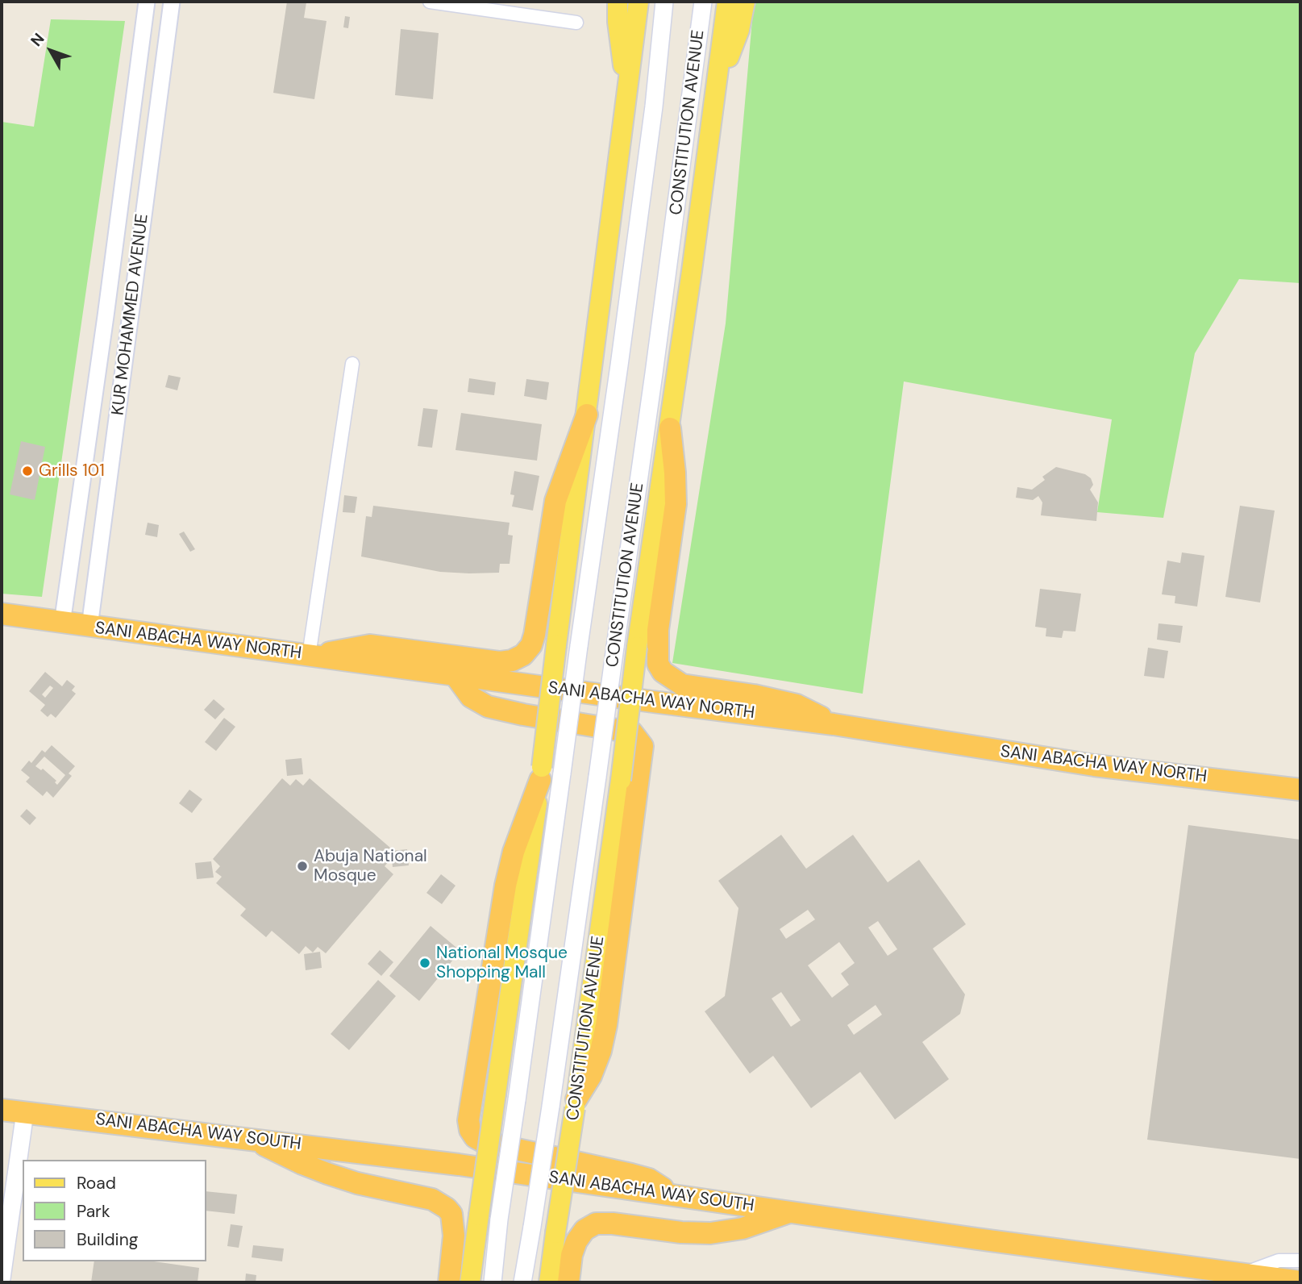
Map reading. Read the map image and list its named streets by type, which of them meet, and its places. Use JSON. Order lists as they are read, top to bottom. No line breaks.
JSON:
{"streets":{"highway":["SANI ABACHA WAY NORTH","SANI ABACHA WAY SOUTH"],"main road":["CONSTITUTION AVENUE"],"street":["KUR MOHAMMED AVENUE"]},"crossings":[["KUR MOHAMMED AVENUE","SANI ABACHA WAY NORTH"]],"places":["Grills 101","Abuja National Mosque","National Mosque Shopping Mall"],"legend":["Road","Park","Building"],"north":"top left"}
